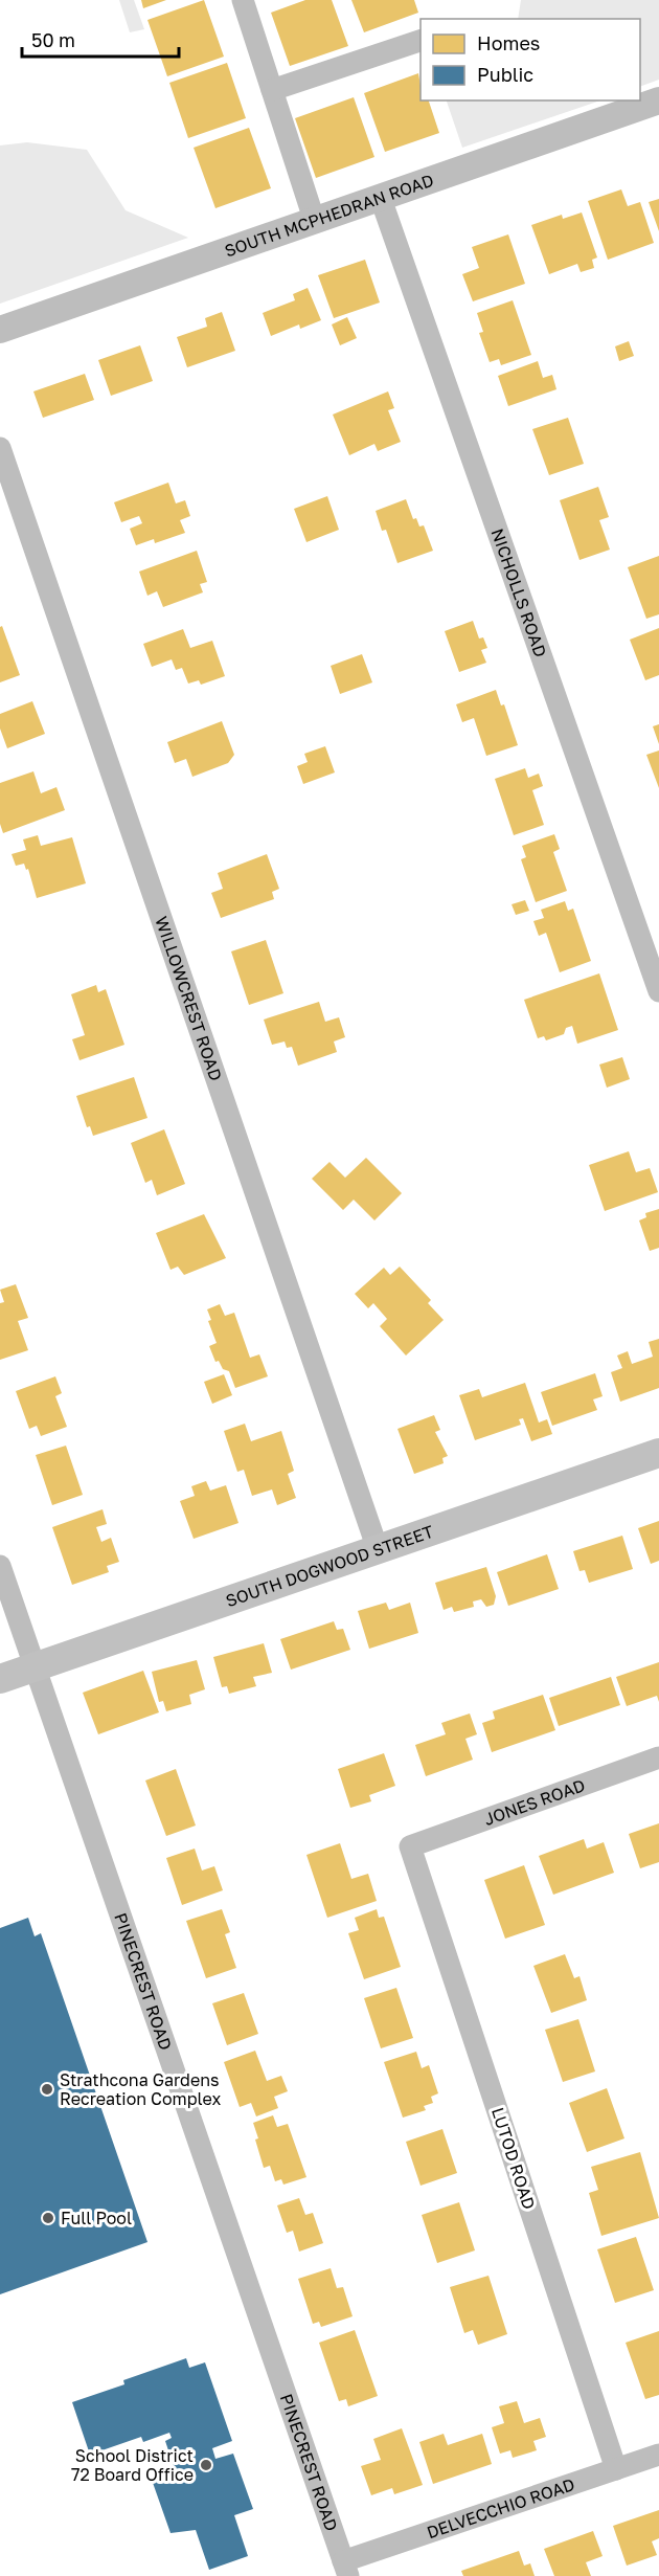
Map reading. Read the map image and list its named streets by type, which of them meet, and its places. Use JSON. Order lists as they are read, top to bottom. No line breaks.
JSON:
{"streets":{"main road":["SOUTH DOGWOOD STREET"],"street":["SOUTH MCPHEDRAN ROAD","NICHOLLS ROAD","WILLOWCREST ROAD","JONES ROAD","PINECREST ROAD","LUTOD ROAD","DELVECCHIO ROAD"]},"crossings":[["SOUTH MCPHEDRAN ROAD","NICHOLLS ROAD"],["WILLOWCREST ROAD","SOUTH DOGWOOD STREET"],["SOUTH DOGWOOD STREET","PINECREST ROAD"],["JONES ROAD","LUTOD ROAD"],["PINECREST ROAD","DELVECCHIO ROAD"],["LUTOD ROAD","DELVECCHIO ROAD"]],"places":["Strathcona Gardens Recreation Complex","Full Pool","School District 72 Board Office"],"legend":["Homes","Public"],"scale_bar":"50 m"}
